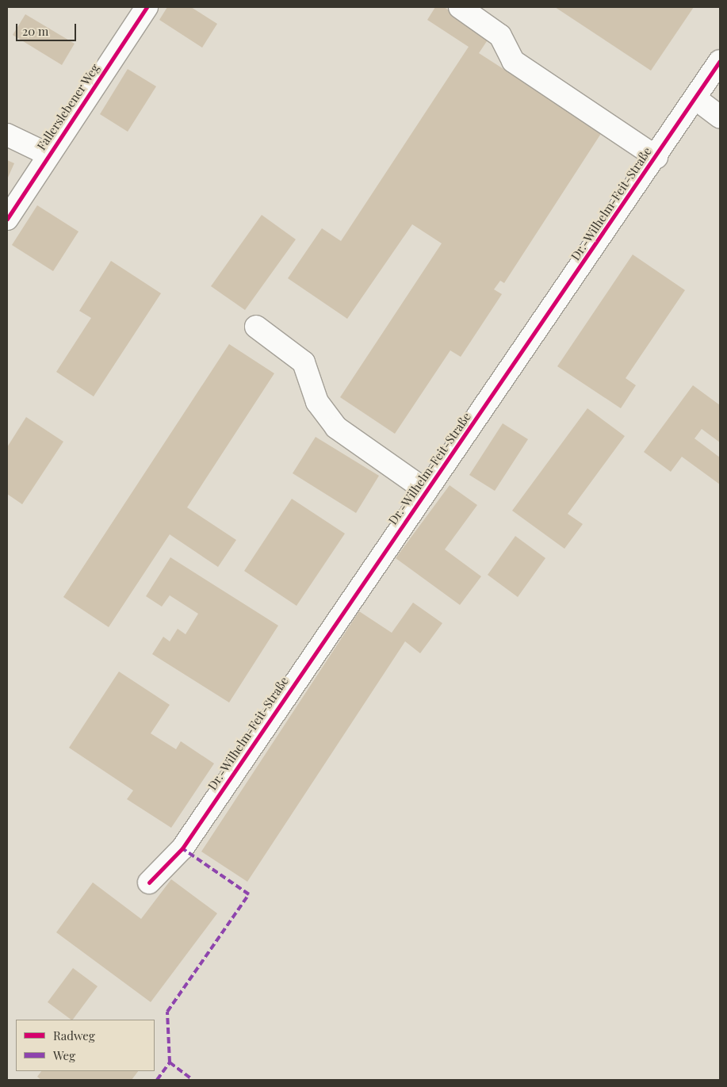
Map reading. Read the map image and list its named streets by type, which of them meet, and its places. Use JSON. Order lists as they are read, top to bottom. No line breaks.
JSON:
{"streets":{"street":["Fallerslebener Weg","Dr.-Wilhelm-Feit-Straße"]},"legend":["Radweg","Weg"],"scale_bar":"20 m"}
